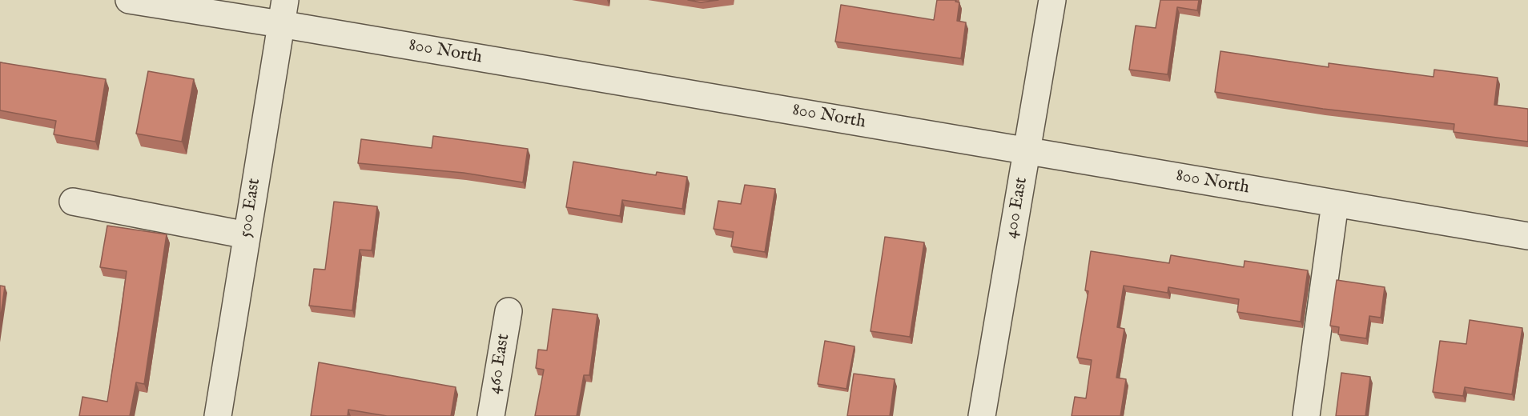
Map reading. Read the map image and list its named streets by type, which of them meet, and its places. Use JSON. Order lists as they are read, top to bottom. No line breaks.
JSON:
{"streets":{"street":["800 North","500 East","400 East","460 East"]},"crossings":[["800 North","500 East"],["800 North","400 East"]]}
